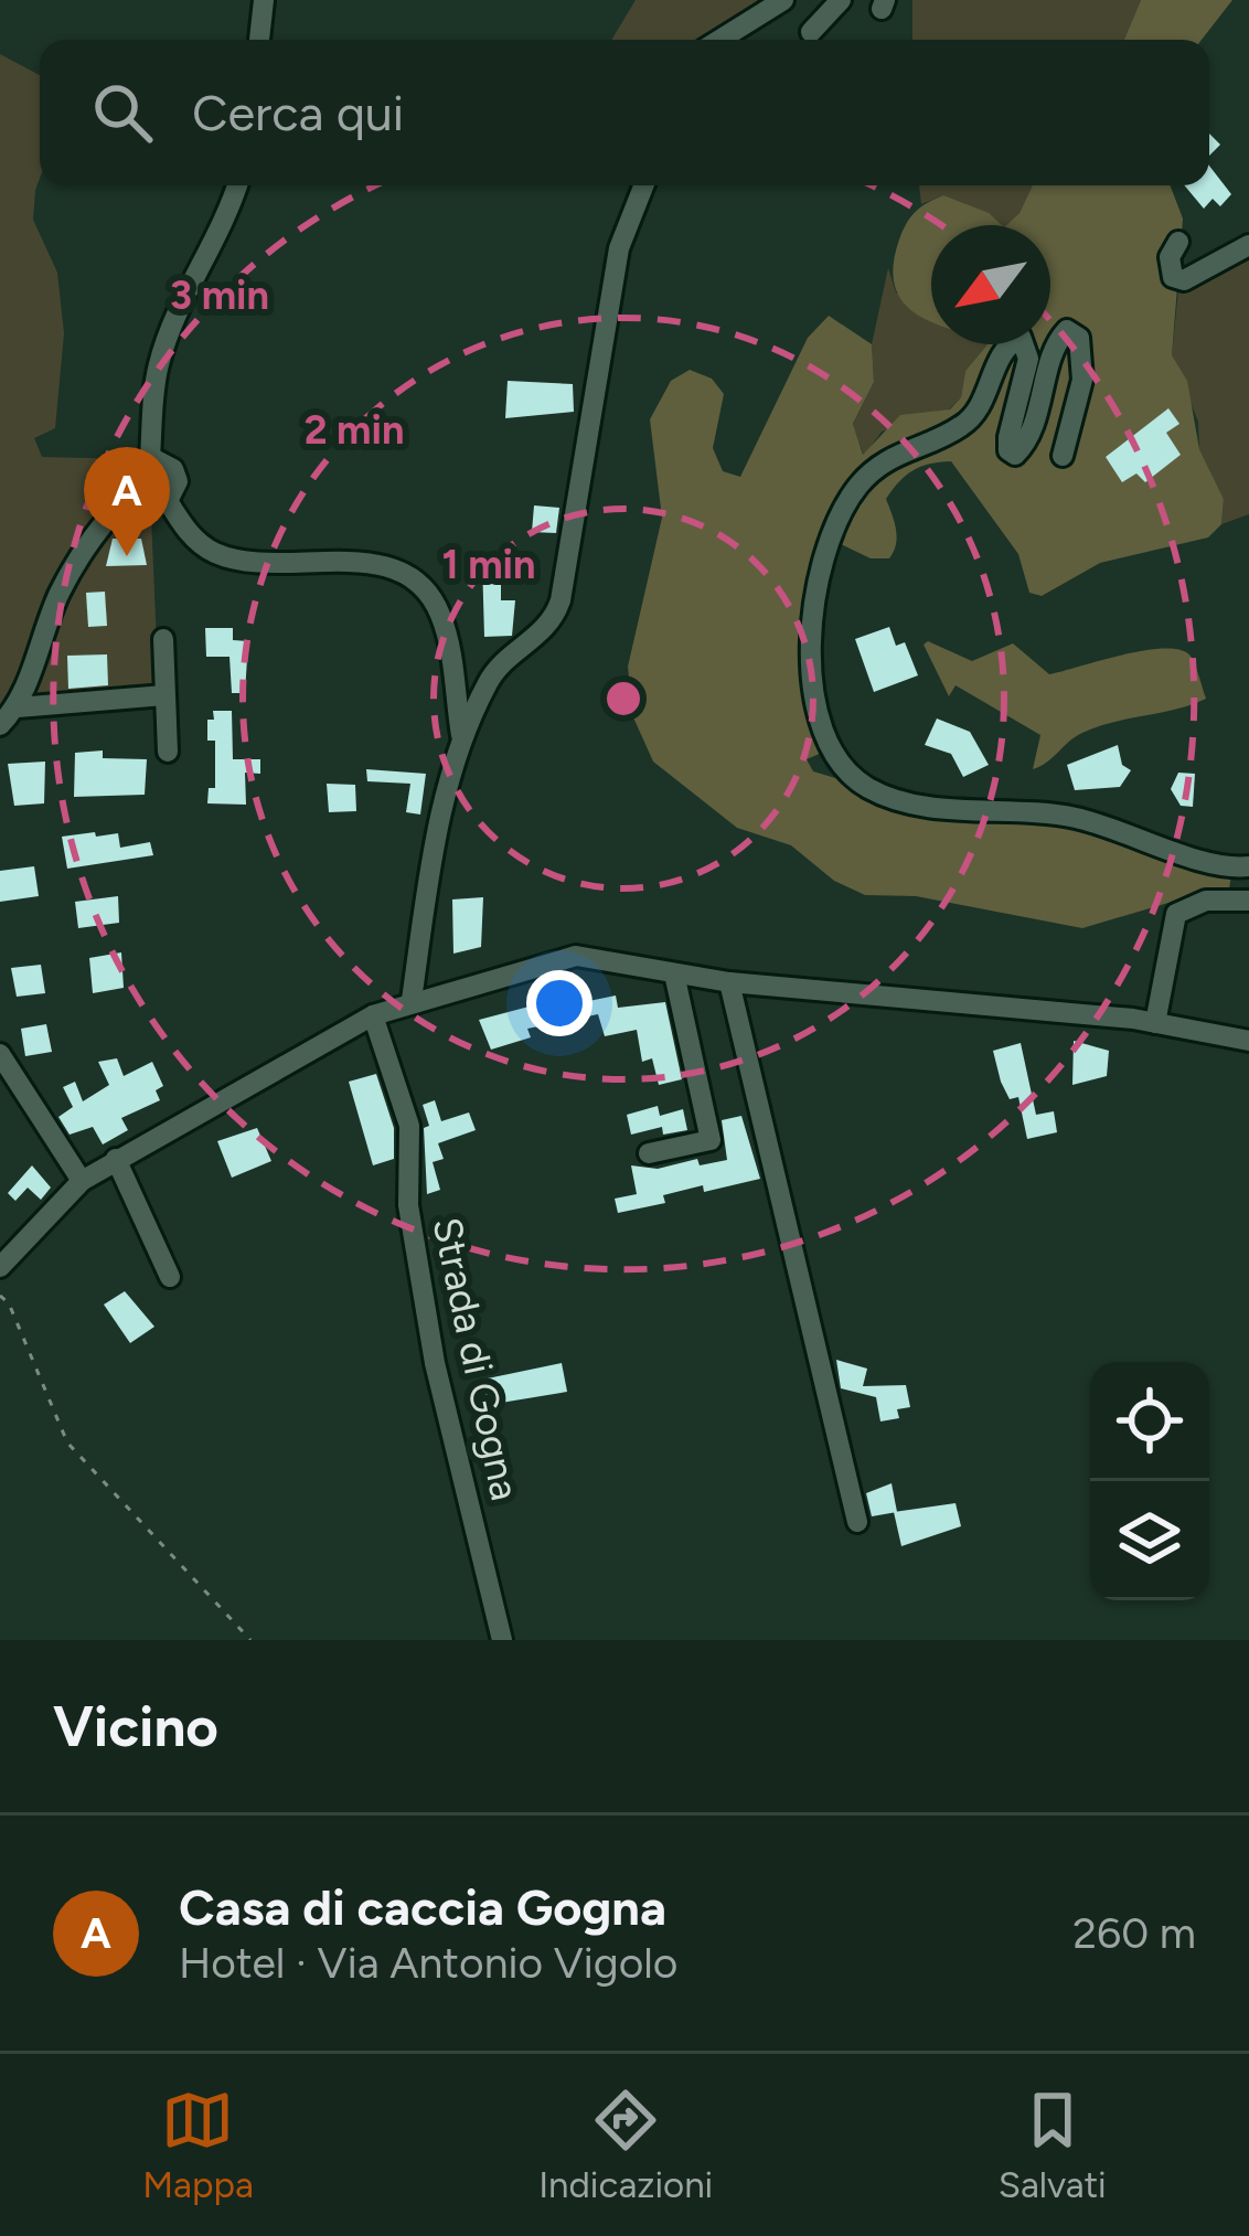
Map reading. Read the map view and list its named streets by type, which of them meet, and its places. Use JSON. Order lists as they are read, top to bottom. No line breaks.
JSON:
{"streets":{"street":["Strada di Gogna"]},"north":"bottom left","page":{"search":"Cerca qui","pins":"A","heading":"Vicino","list":[{"mark":"A","name":"Casa di caccia Gogna","note":"Hotel · Via Antonio Vigolo","value":"260 m"}],"nav":["Mappa","Indicazioni","Salvati"]},"rings":["3 min","2 min","1 min"]}
